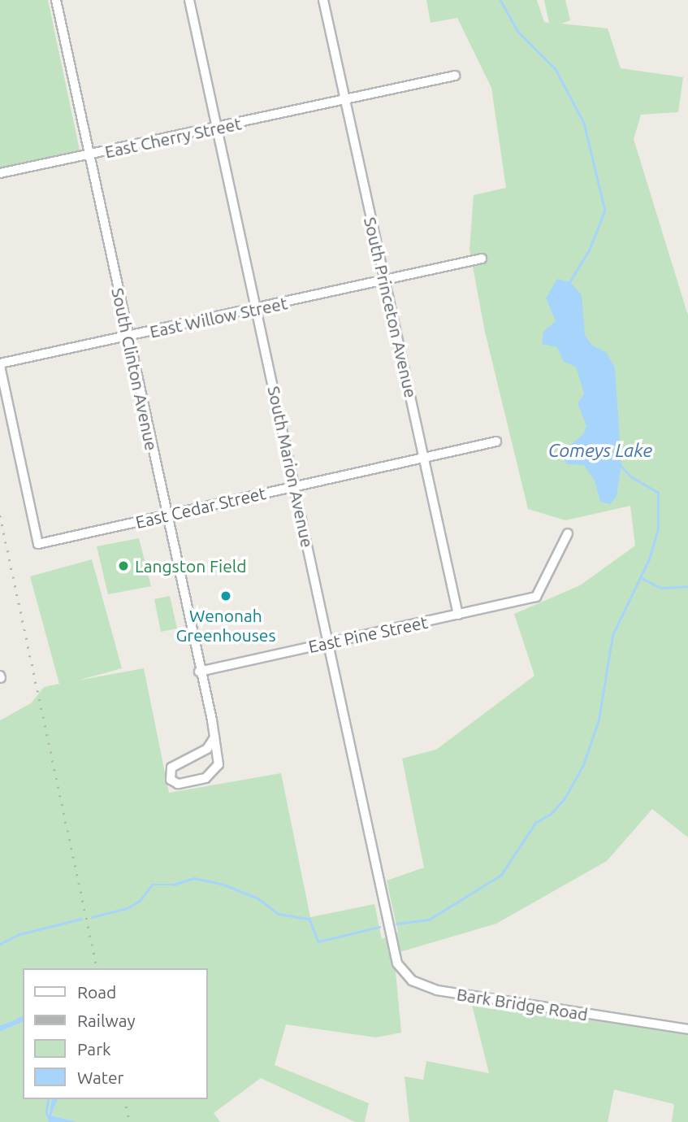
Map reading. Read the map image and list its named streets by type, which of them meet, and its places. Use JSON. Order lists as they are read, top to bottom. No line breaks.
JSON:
{"streets":{"street":["East Cherry Street","South Princeton Avenue","East Willow Street","South Clinton Avenue","South Marion Avenue","East Cedar Street","East Pine Street","Bark Bridge Road"]},"crossings":[["East Cherry Street","South Princeton Avenue"],["East Cherry Street","South Clinton Avenue"],["East Cherry Street","South Marion Avenue"],["South Princeton Avenue","East Willow Street"],["South Princeton Avenue","East Cedar Street"],["South Princeton Avenue","East Pine Street"],["East Willow Street","South Clinton Avenue"],["East Willow Street","South Marion Avenue"],["East Willow Street","East Cedar Street"],["South Clinton Avenue","East Cedar Street"],["South Clinton Avenue","East Pine Street"],["South Marion Avenue","East Cedar Street"],["South Marion Avenue","East Pine Street"],["South Marion Avenue","Bark Bridge Road"]],"water":["Comeys Lake"],"places":["Langston Field","Wenonah Greenhouses"],"legend":["Road","Railway","Park","Water"]}
